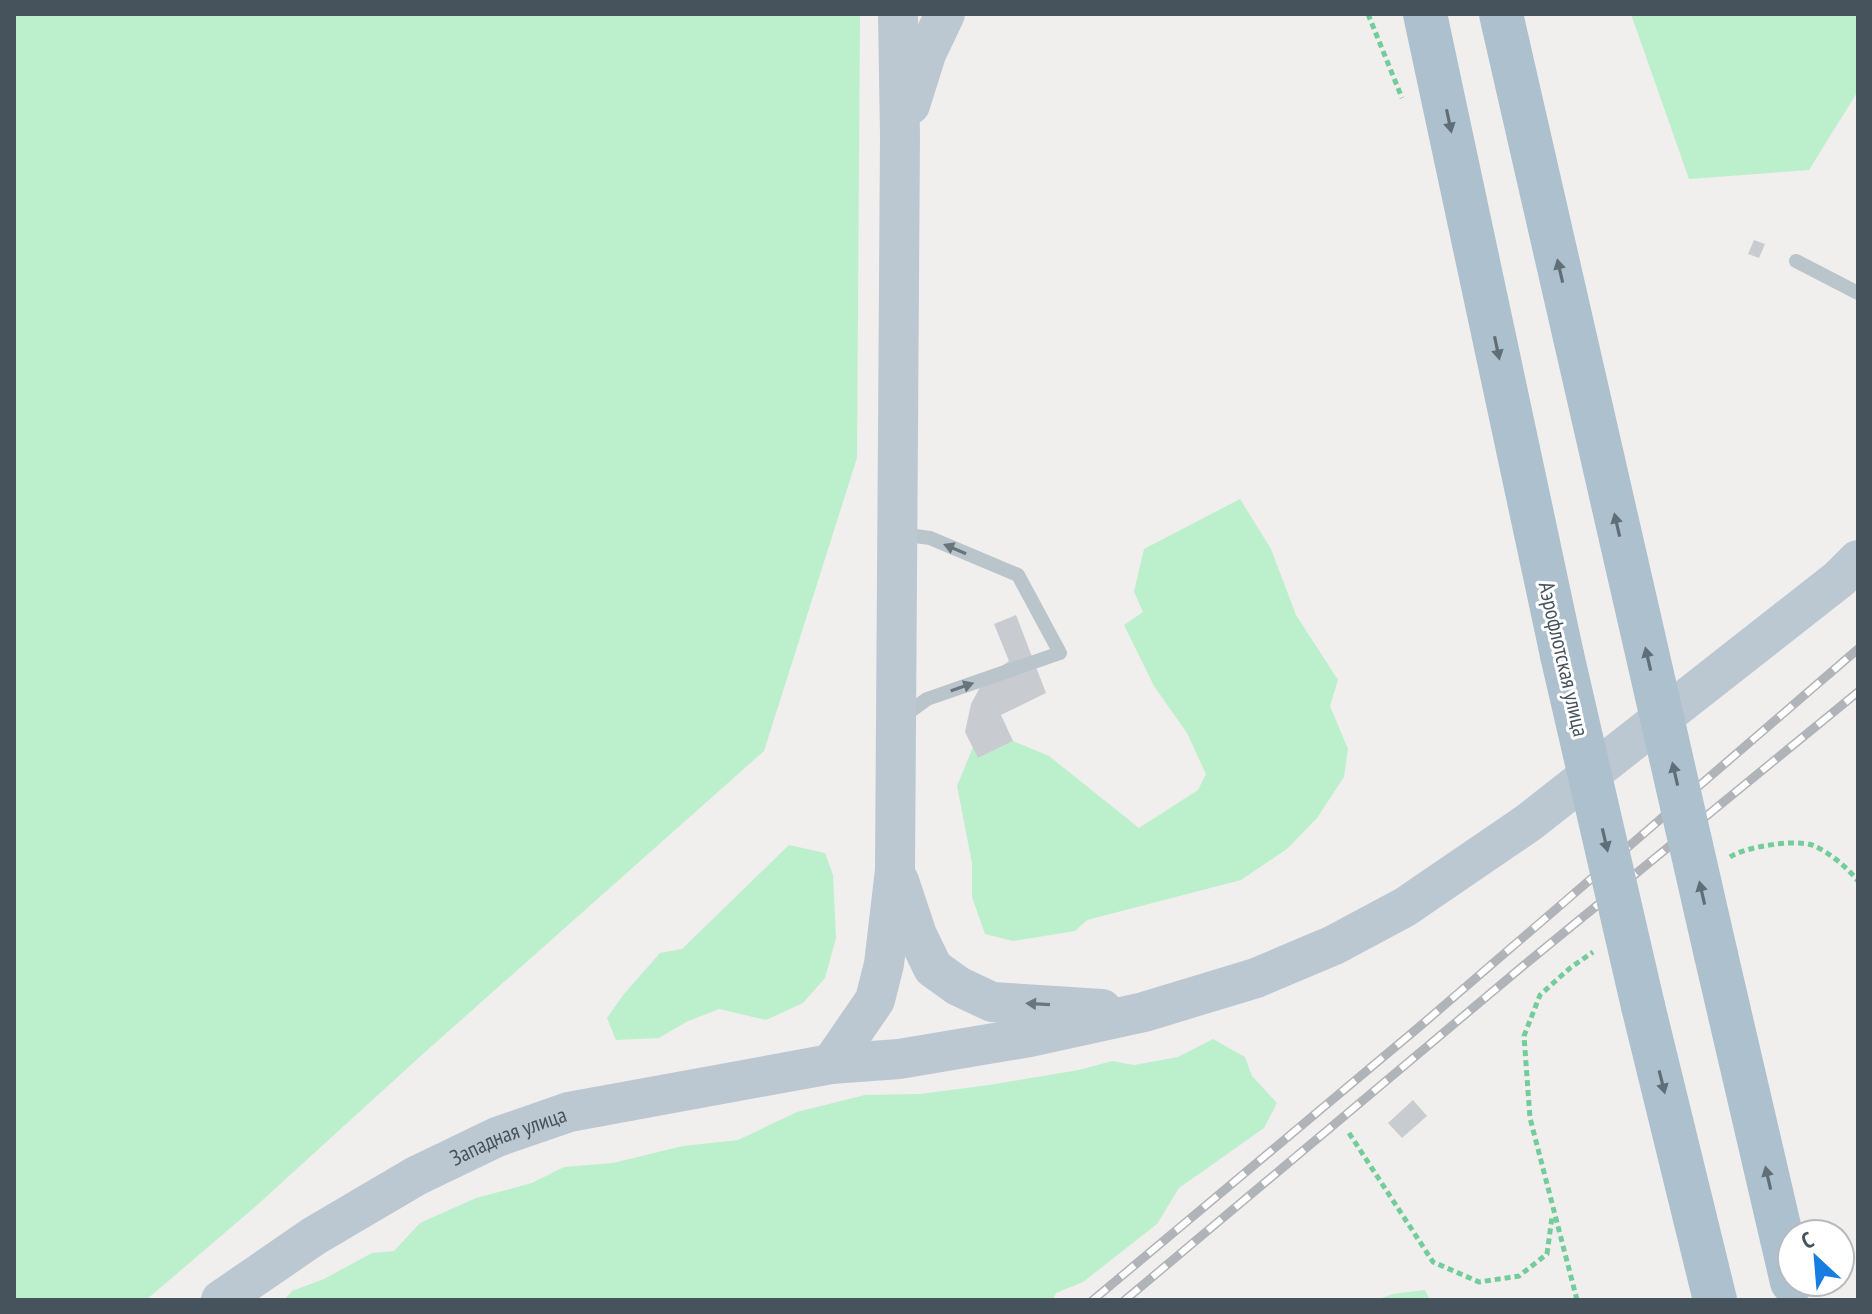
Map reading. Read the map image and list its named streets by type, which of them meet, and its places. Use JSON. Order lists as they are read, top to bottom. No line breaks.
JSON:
{"streets":{"main road":["Аэрофлотская улица"],"street":["Западная улица"]},"north":"top left"}
